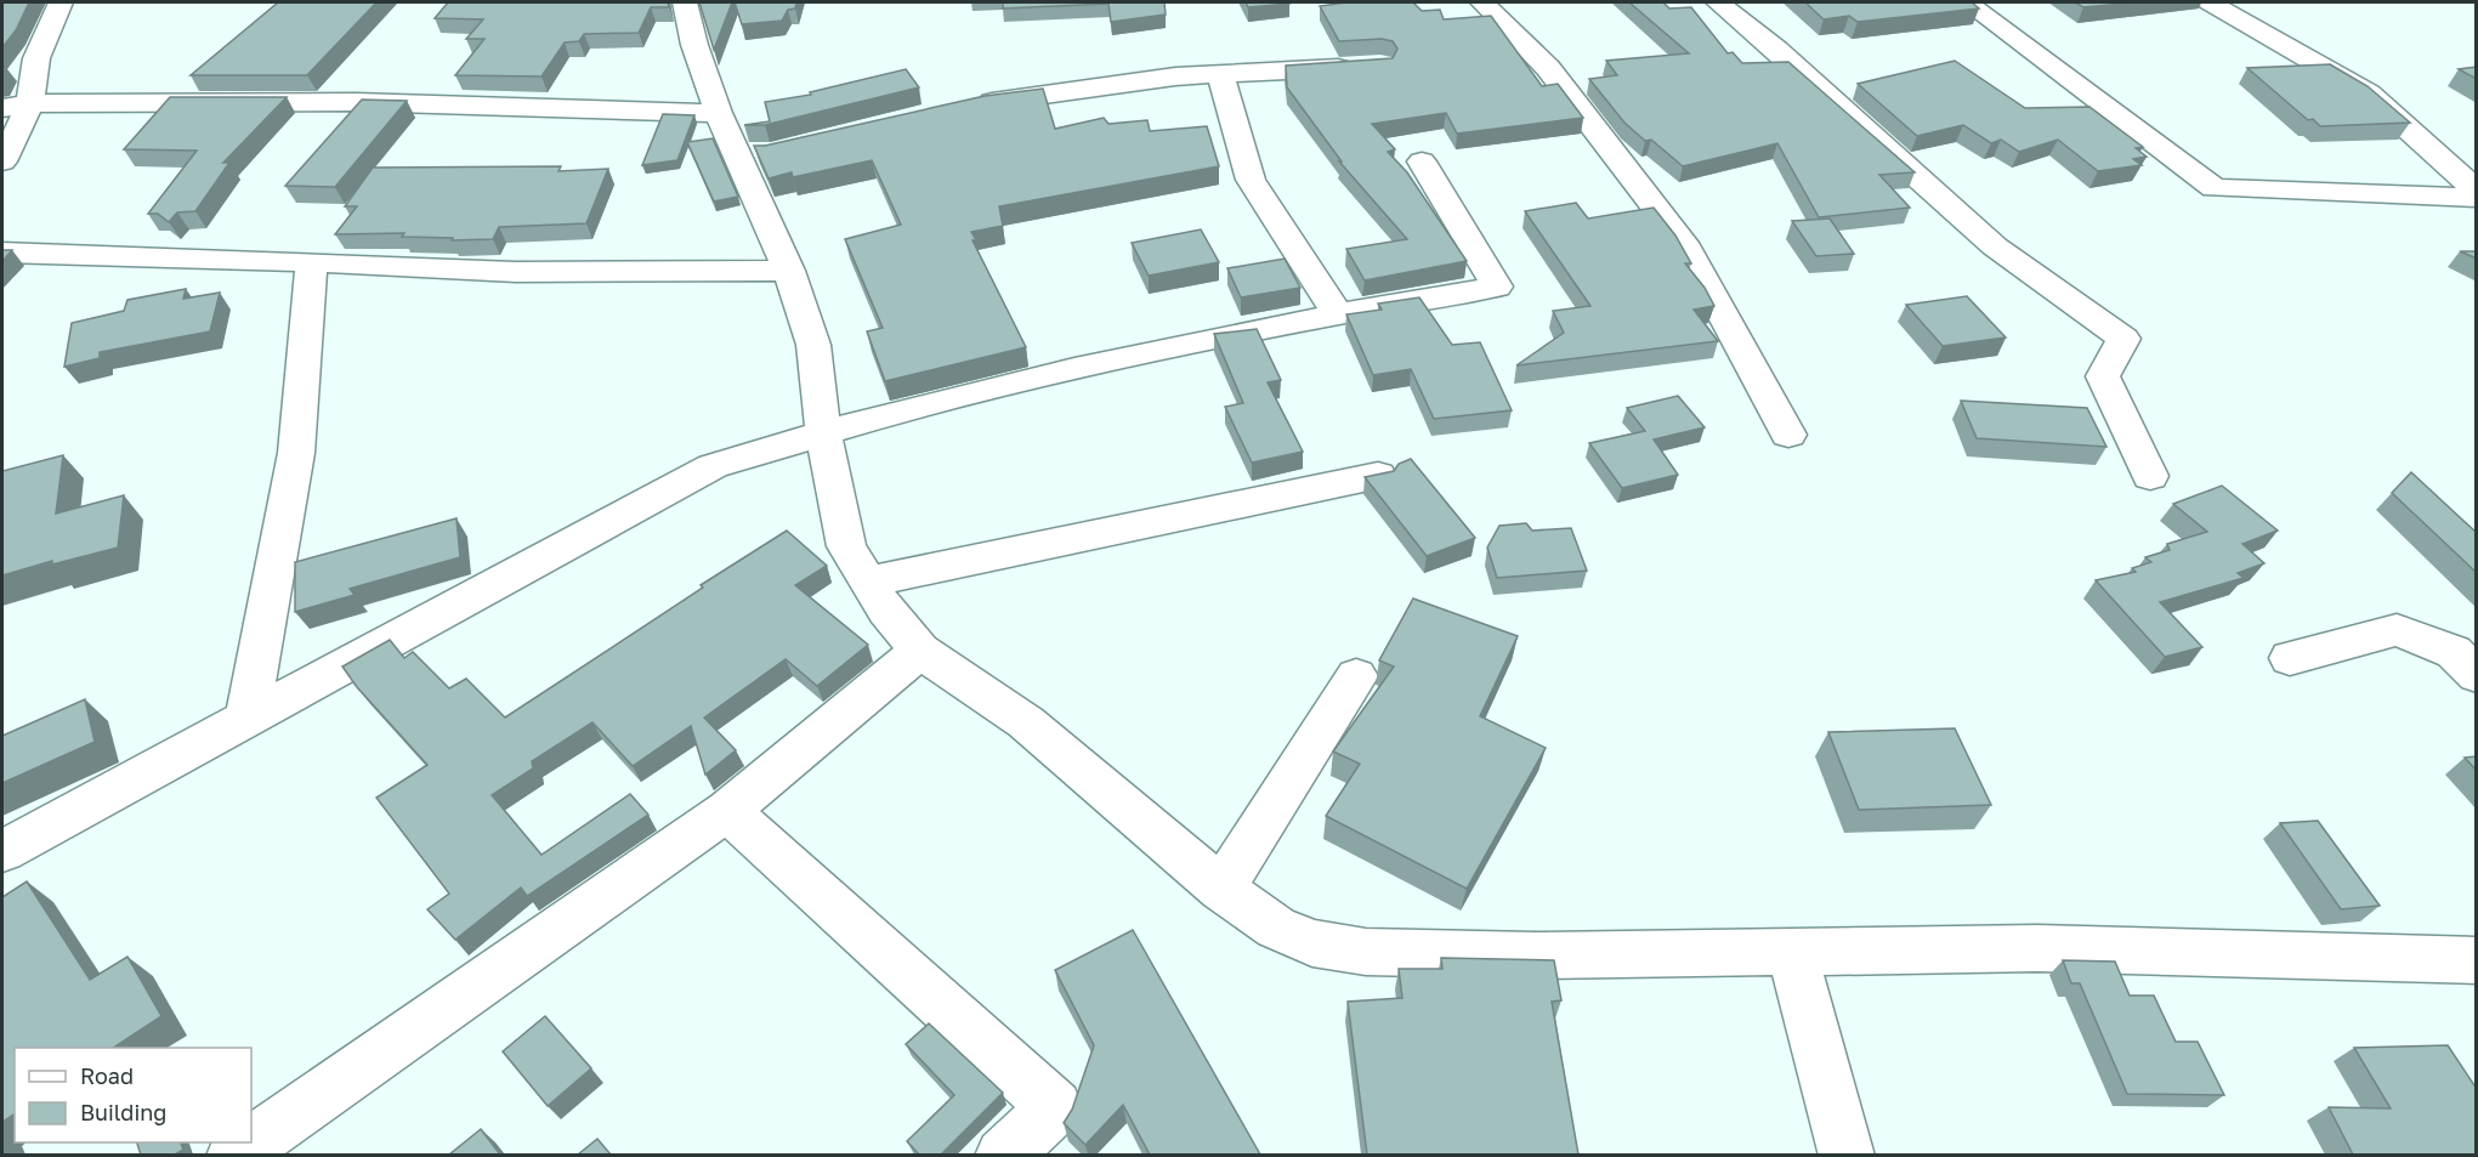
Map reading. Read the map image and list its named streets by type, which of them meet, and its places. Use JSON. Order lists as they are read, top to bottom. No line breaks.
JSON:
{"legend":["Road","Building"]}
